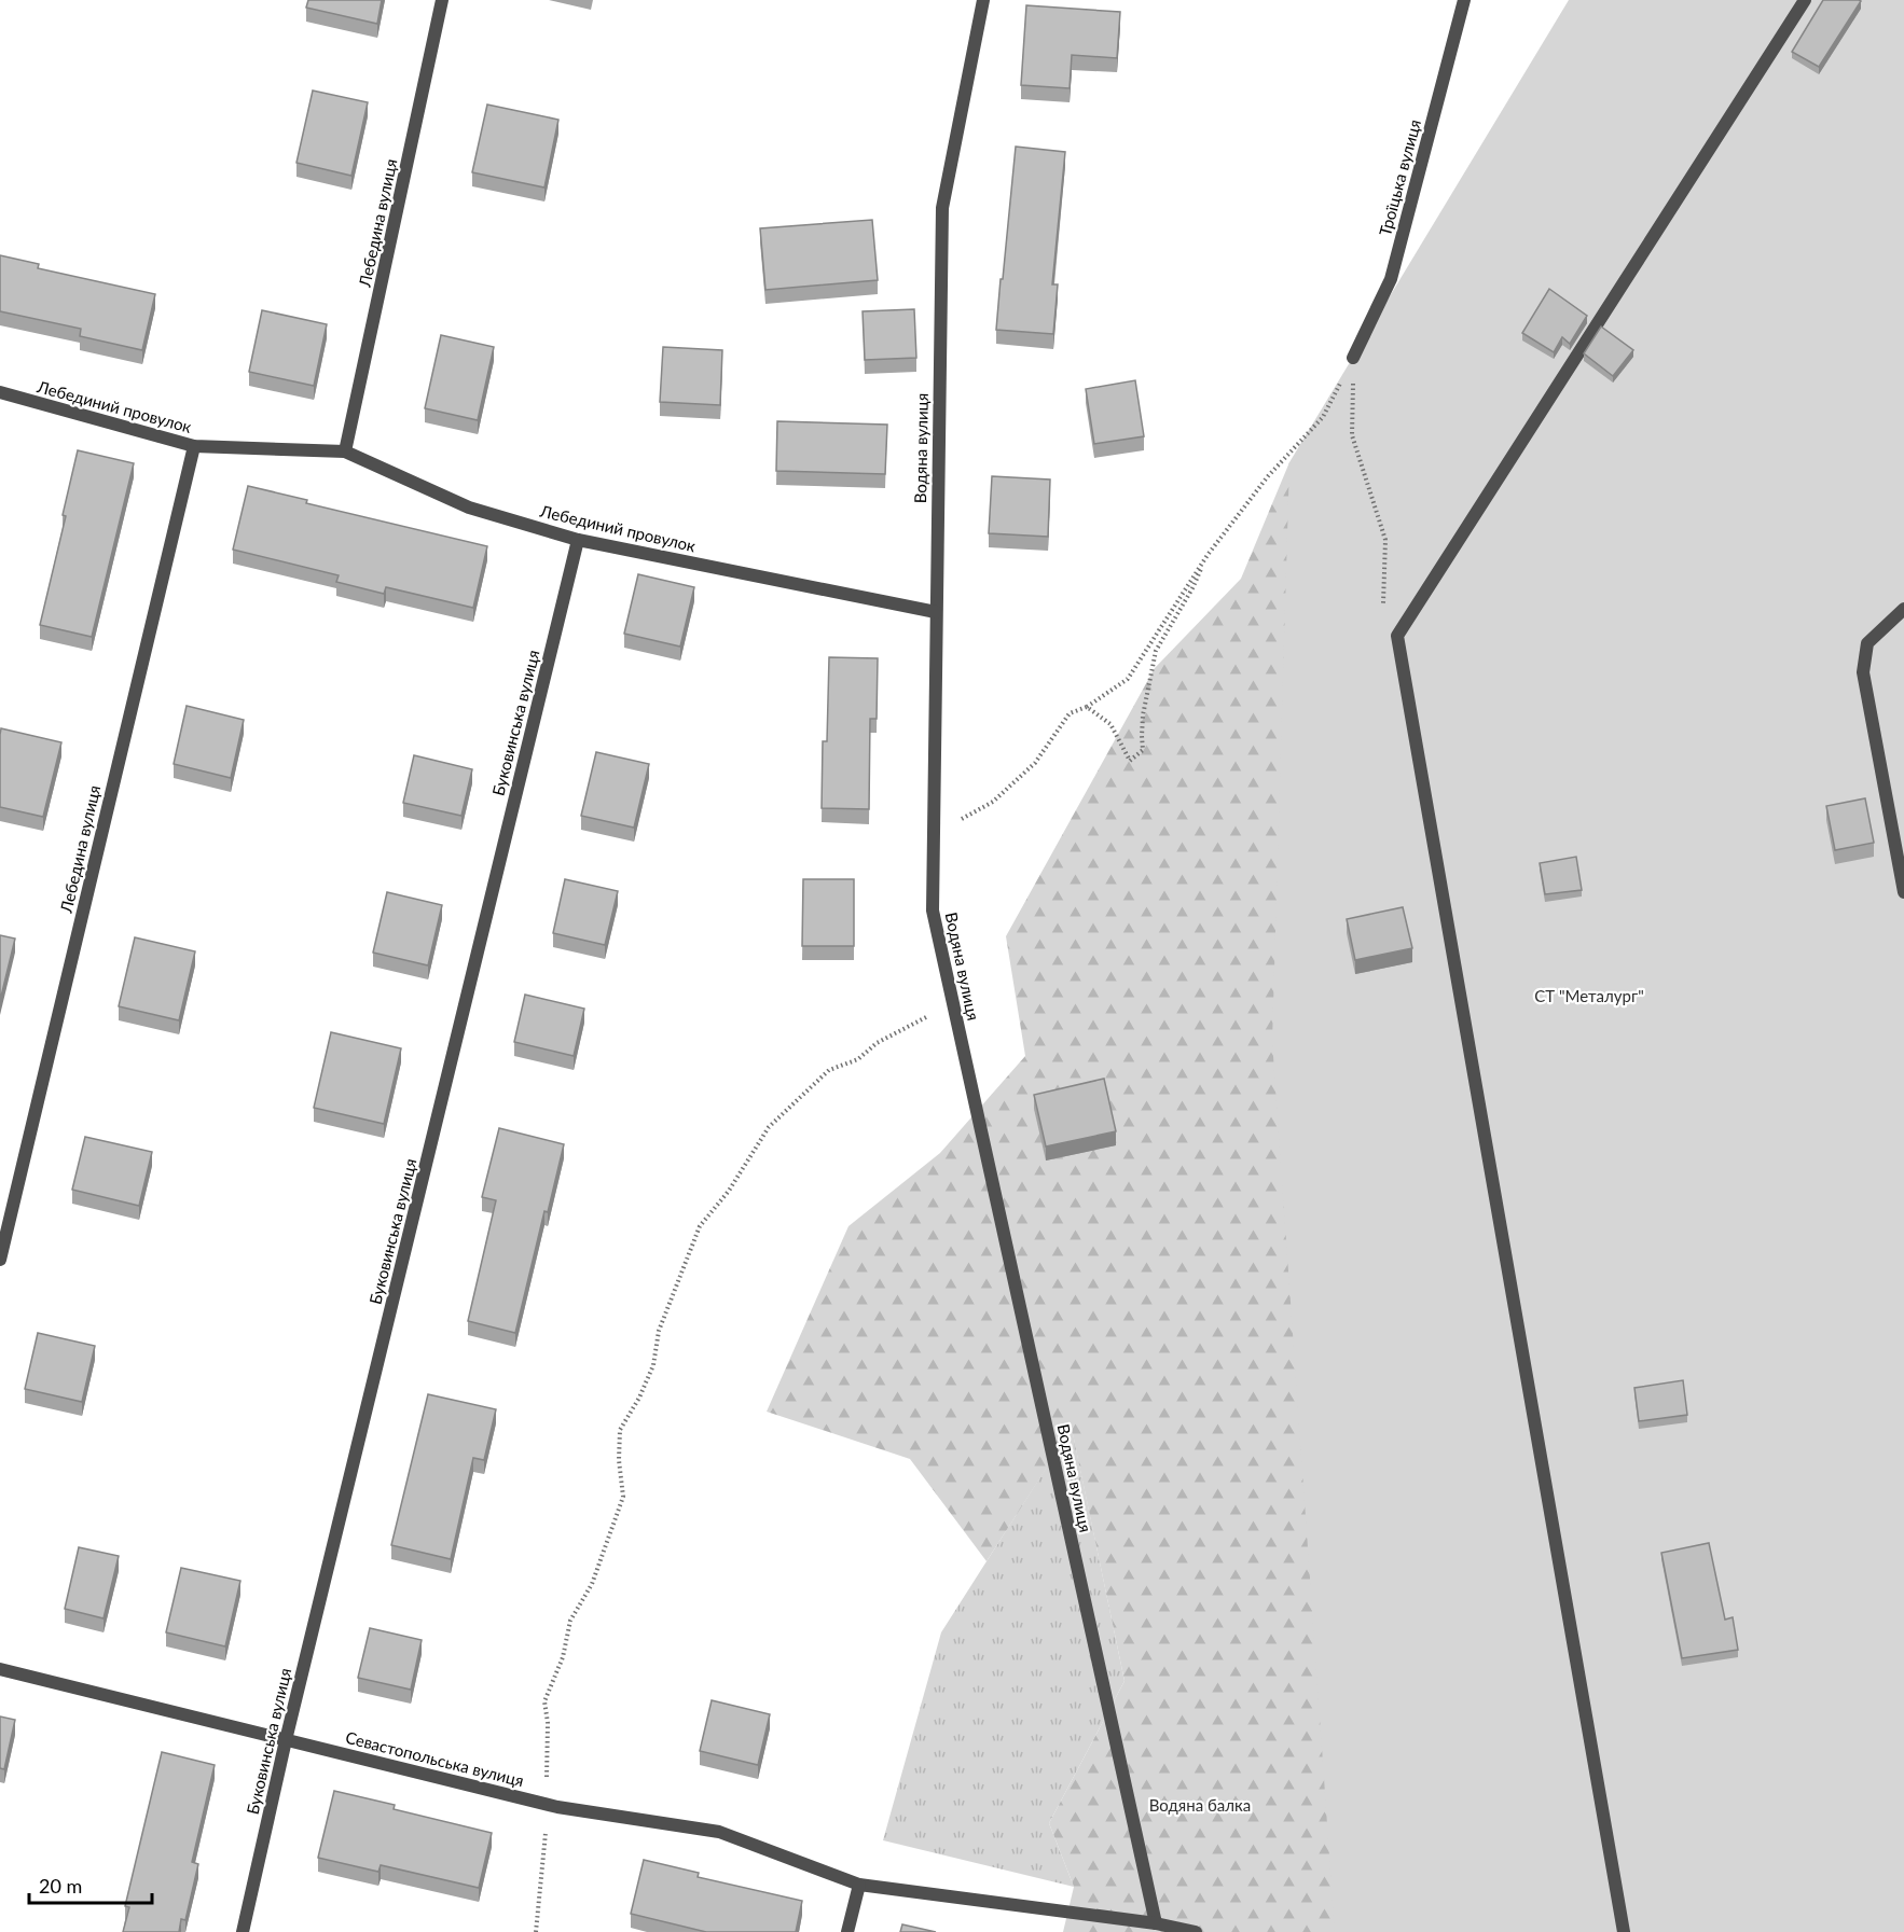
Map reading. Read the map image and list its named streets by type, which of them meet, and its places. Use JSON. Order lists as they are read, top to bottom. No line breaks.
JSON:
{"streets":{"street":["Троїцька вулиця","Лебедина вулиця","Лебединий провулок","Водяна вулиця","Буковинська вулиця","Севастопольська вулиця"]},"crossings":[["Лебедина вулиця","Лебединий провулок"],["Лебединий провулок","Водяна вулиця"],["Лебединий провулок","Буковинська вулиця"],["Водяна вулиця","Севастопольська вулиця"],["Буковинська вулиця","Севастопольська вулиця"]],"parks":["СТ \"Металург\"","Водяна балка"],"scale_bar":"20 m"}
